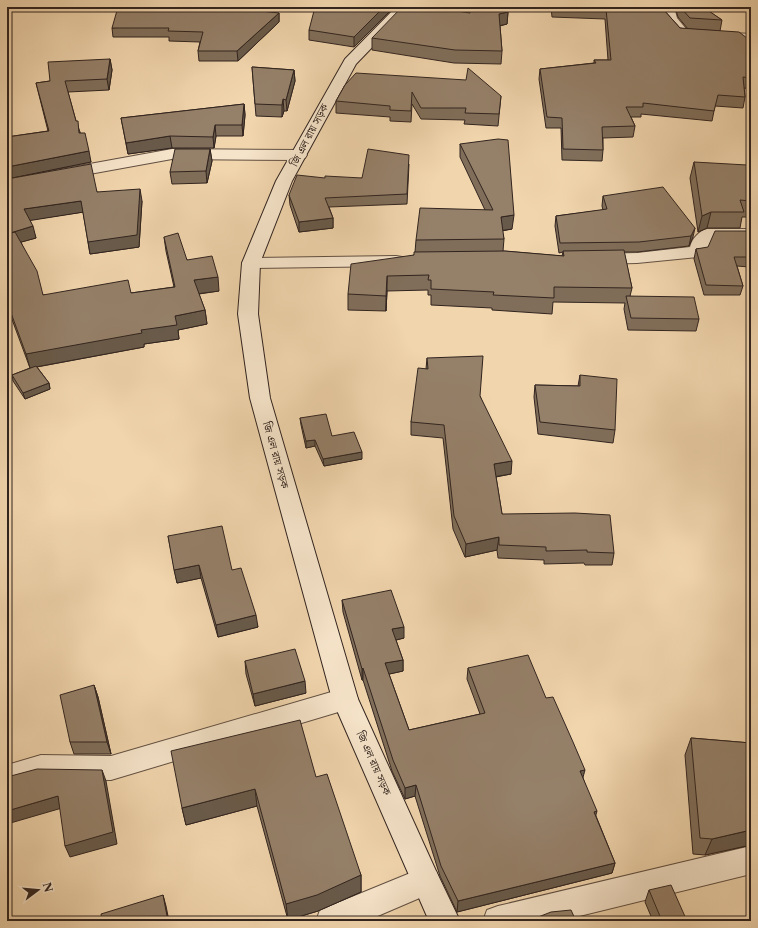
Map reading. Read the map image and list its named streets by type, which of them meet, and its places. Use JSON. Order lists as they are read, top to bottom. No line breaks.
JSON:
{"streets":{"street":["জি এল রায় সড়ক"]},"north":"right"}
